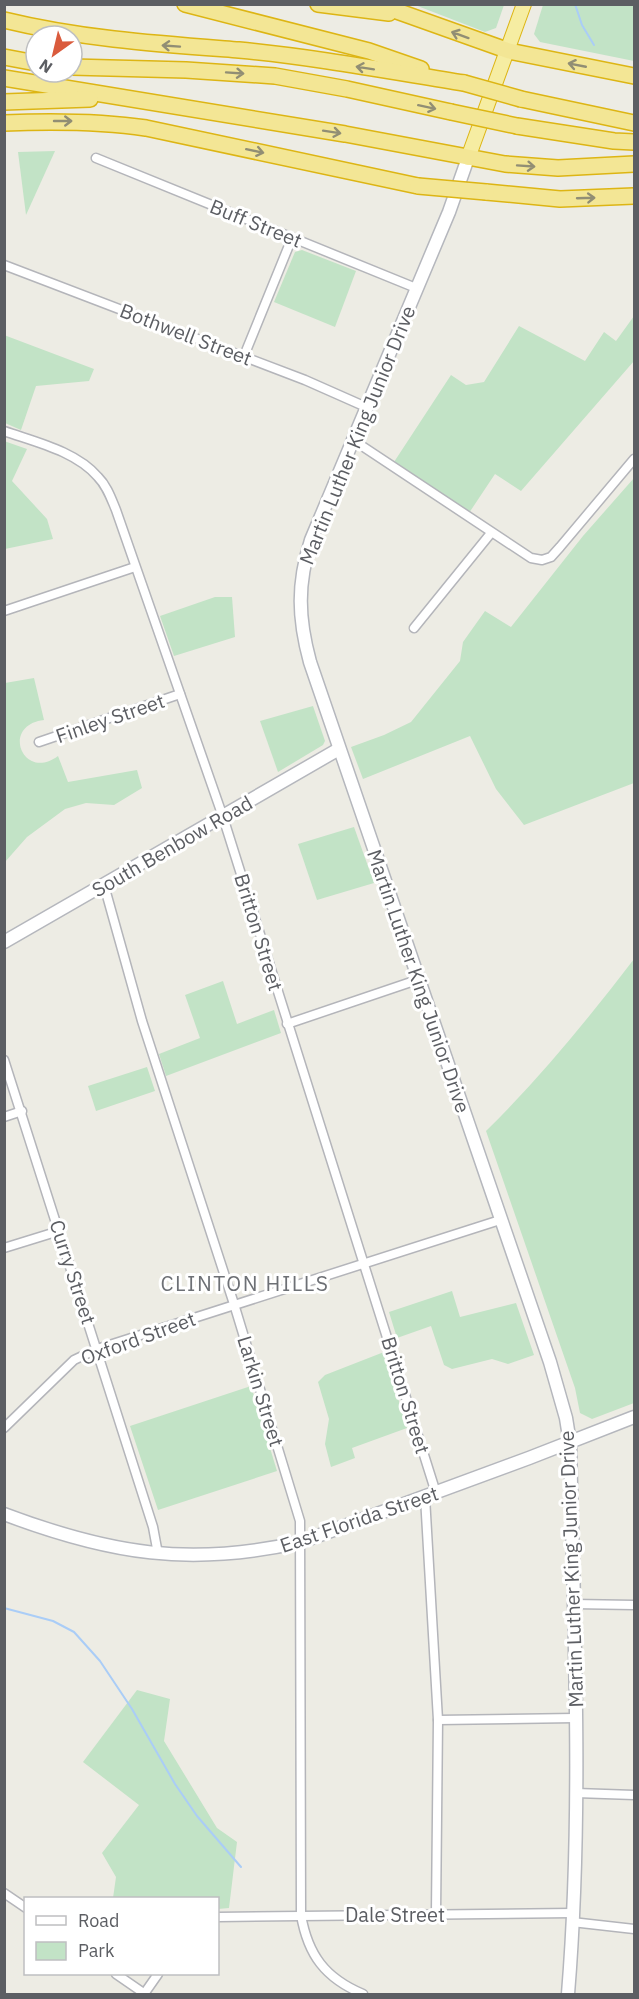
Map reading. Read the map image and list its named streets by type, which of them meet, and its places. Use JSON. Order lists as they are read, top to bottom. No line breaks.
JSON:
{"streets":{"highway":["Martin Luther King Junior Drive"],"main road":["South Benbow Road","East Florida Street"],"street":["Buff Street","Bothwell Street","Finley Street","Britton Street","Curry Street","Oxford Street","Larkin Street","Dale Street"]},"crossings":[["Buff Street","Martin Luther King Junior Drive"],["Bothwell Street","Martin Luther King Junior Drive"],["Martin Luther King Junior Drive","South Benbow Road"],["Martin Luther King Junior Drive","Oxford Street"],["Martin Luther King Junior Drive","East Florida Street"],["Martin Luther King Junior Drive","Dale Street"],["Finley Street","Britton Street"],["South Benbow Road","Britton Street"],["South Benbow Road","Larkin Street"],["Britton Street","Oxford Street"],["Britton Street","East Florida Street"],["Britton Street","Dale Street"],["Curry Street","Oxford Street"],["Curry Street","East Florida Street"],["Oxford Street","Larkin Street"],["Larkin Street","East Florida Street"],["Larkin Street","Dale Street"]],"districts":["CLINTON HILLS"],"legend":["Road","Park"],"north":"bottom left"}
